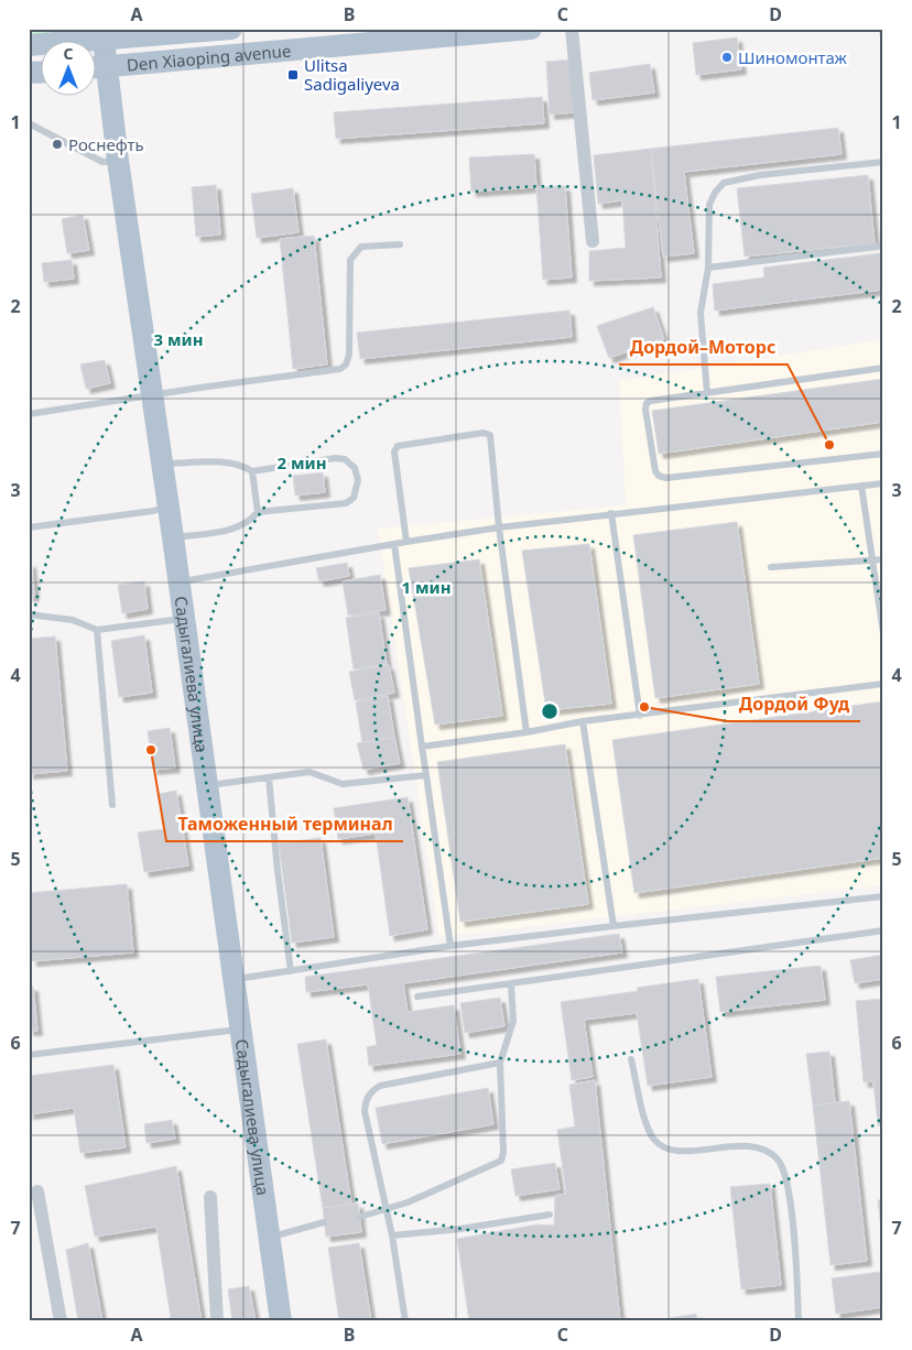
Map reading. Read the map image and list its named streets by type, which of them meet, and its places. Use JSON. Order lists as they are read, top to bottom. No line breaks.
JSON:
{"streets":{"main road":["Den Xiaoping avenue","Садыгалиева улица"]},"crossings":[["Den Xiaoping avenue","Садыгалиева улица"]],"places":{"other":["Шиномонтаж","Роснефть","Дордой–Моторс","Дордой Фуд","Таможенный терминал"],"transit":["Ulitsa Sadigaliyeva"]},"north":"top","grid":{"columns":["A","B","C","D"],"rows":["1","2","3","4","5","6","7"]},"rings":["3 мин","2 мин","1 мин"]}
